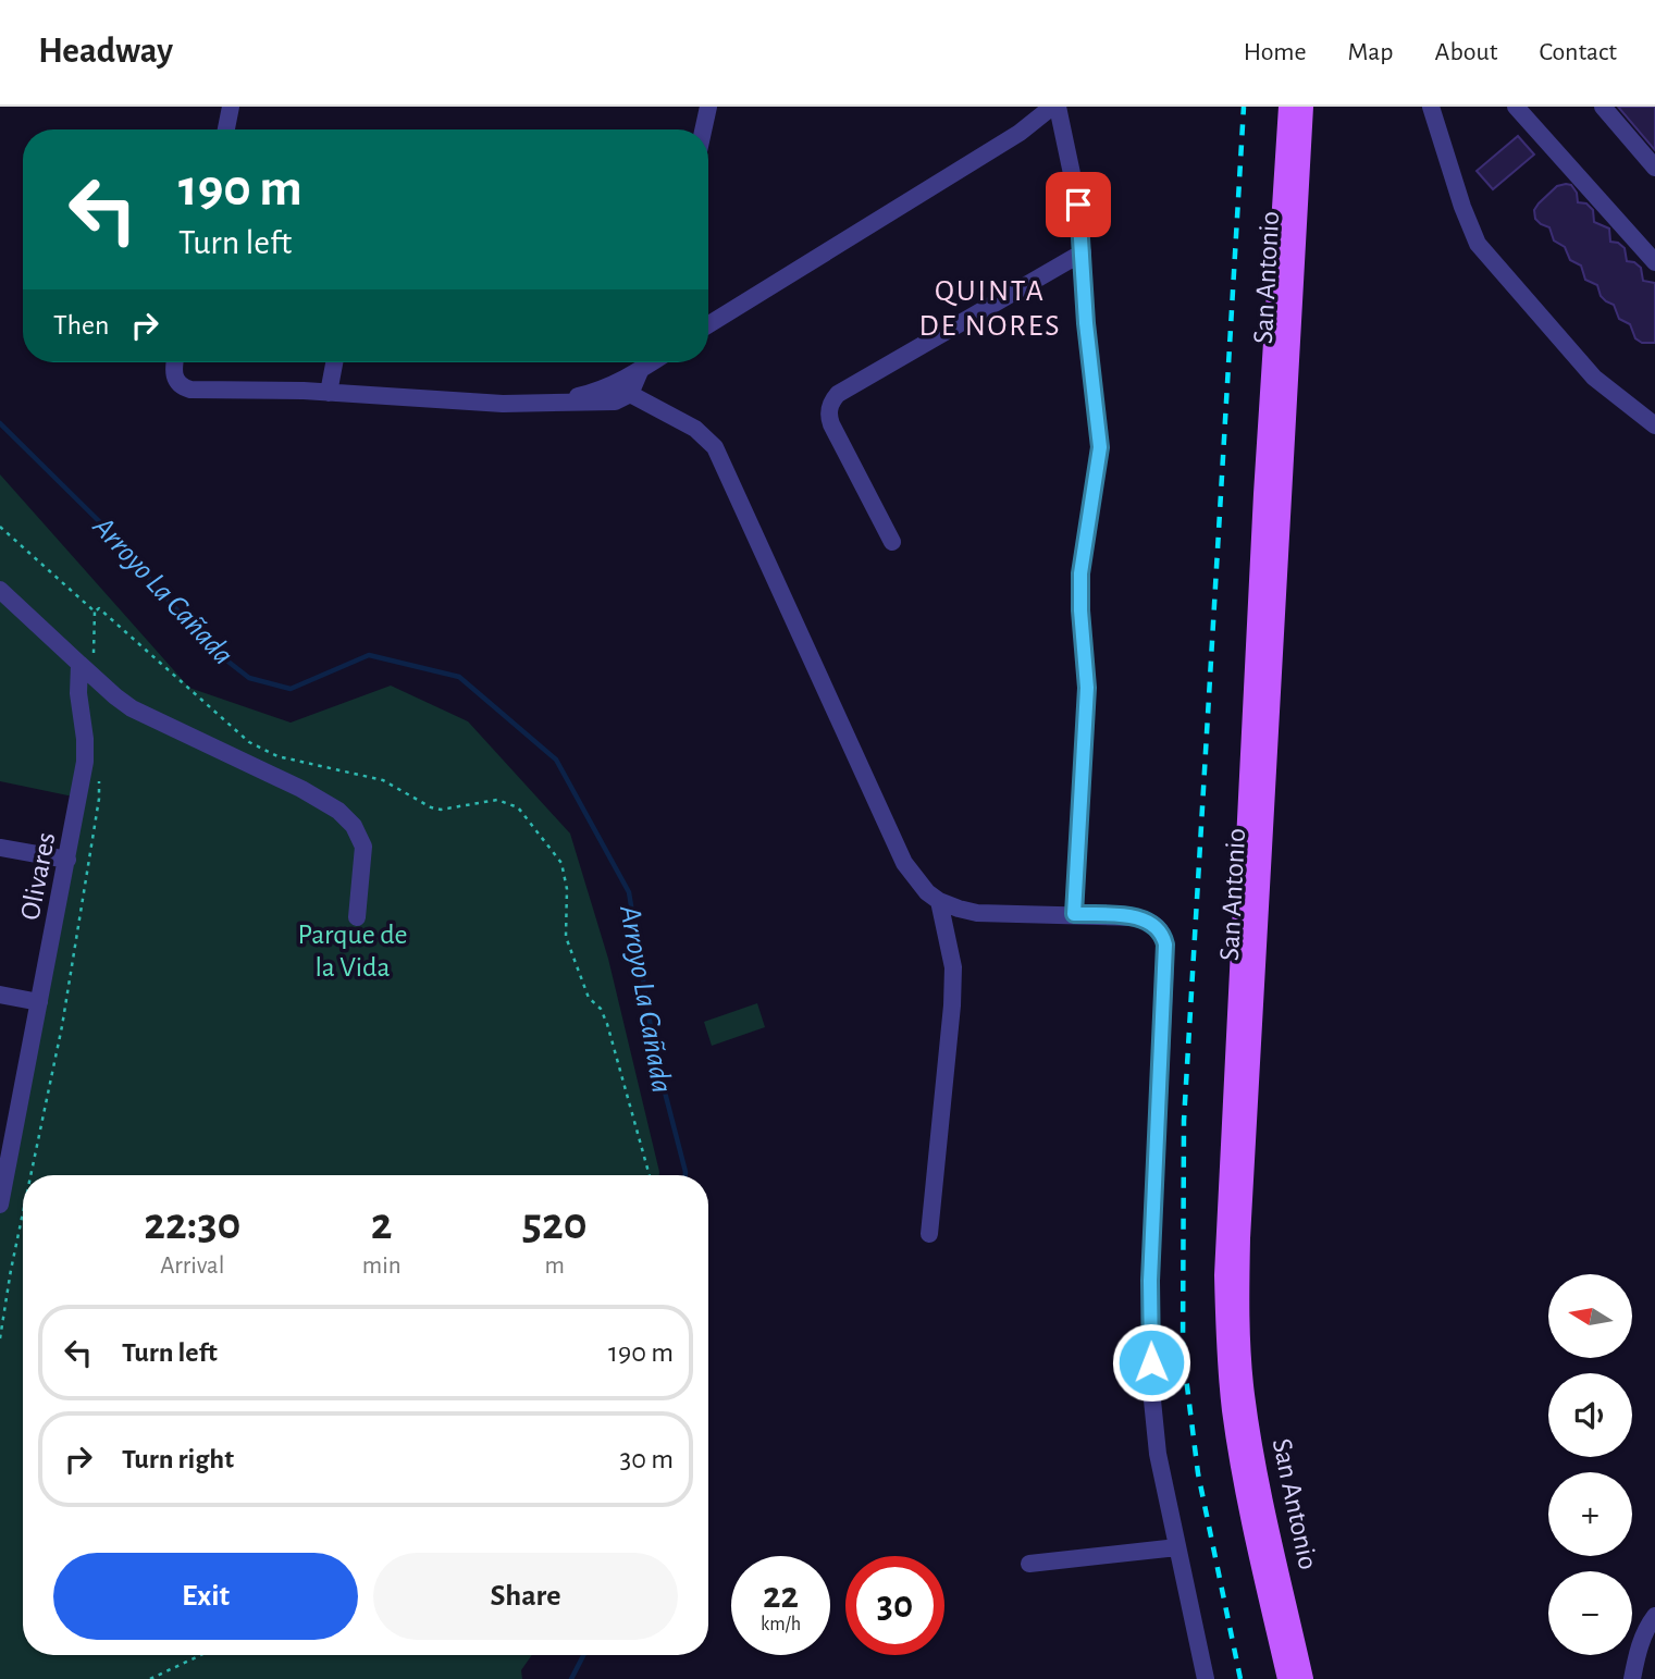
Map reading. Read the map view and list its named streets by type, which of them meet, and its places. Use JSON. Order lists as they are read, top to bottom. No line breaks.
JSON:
{"streets":{"main road":["San Antonio"],"street":["Olivares"]},"districts":["QUINTA DE NORES"],"water":["Arroyo La Cañada"],"parks":["Parque de la Vida"],"north":"left","page":{"header":"Headway","nav":["Home","Map","About","Contact"],"turn":["190 m","Turn left"],"then":"Then","eta":["22:30","Arrival","2","min","520","m"],"map_buttons":["+","−"],"list":[{"name":"Turn left","value":"190 m"},{"name":"Turn right","value":"30 m"}],"buttons":["Exit","Share"],"speed":"22 km/h","limit":"30"}}
